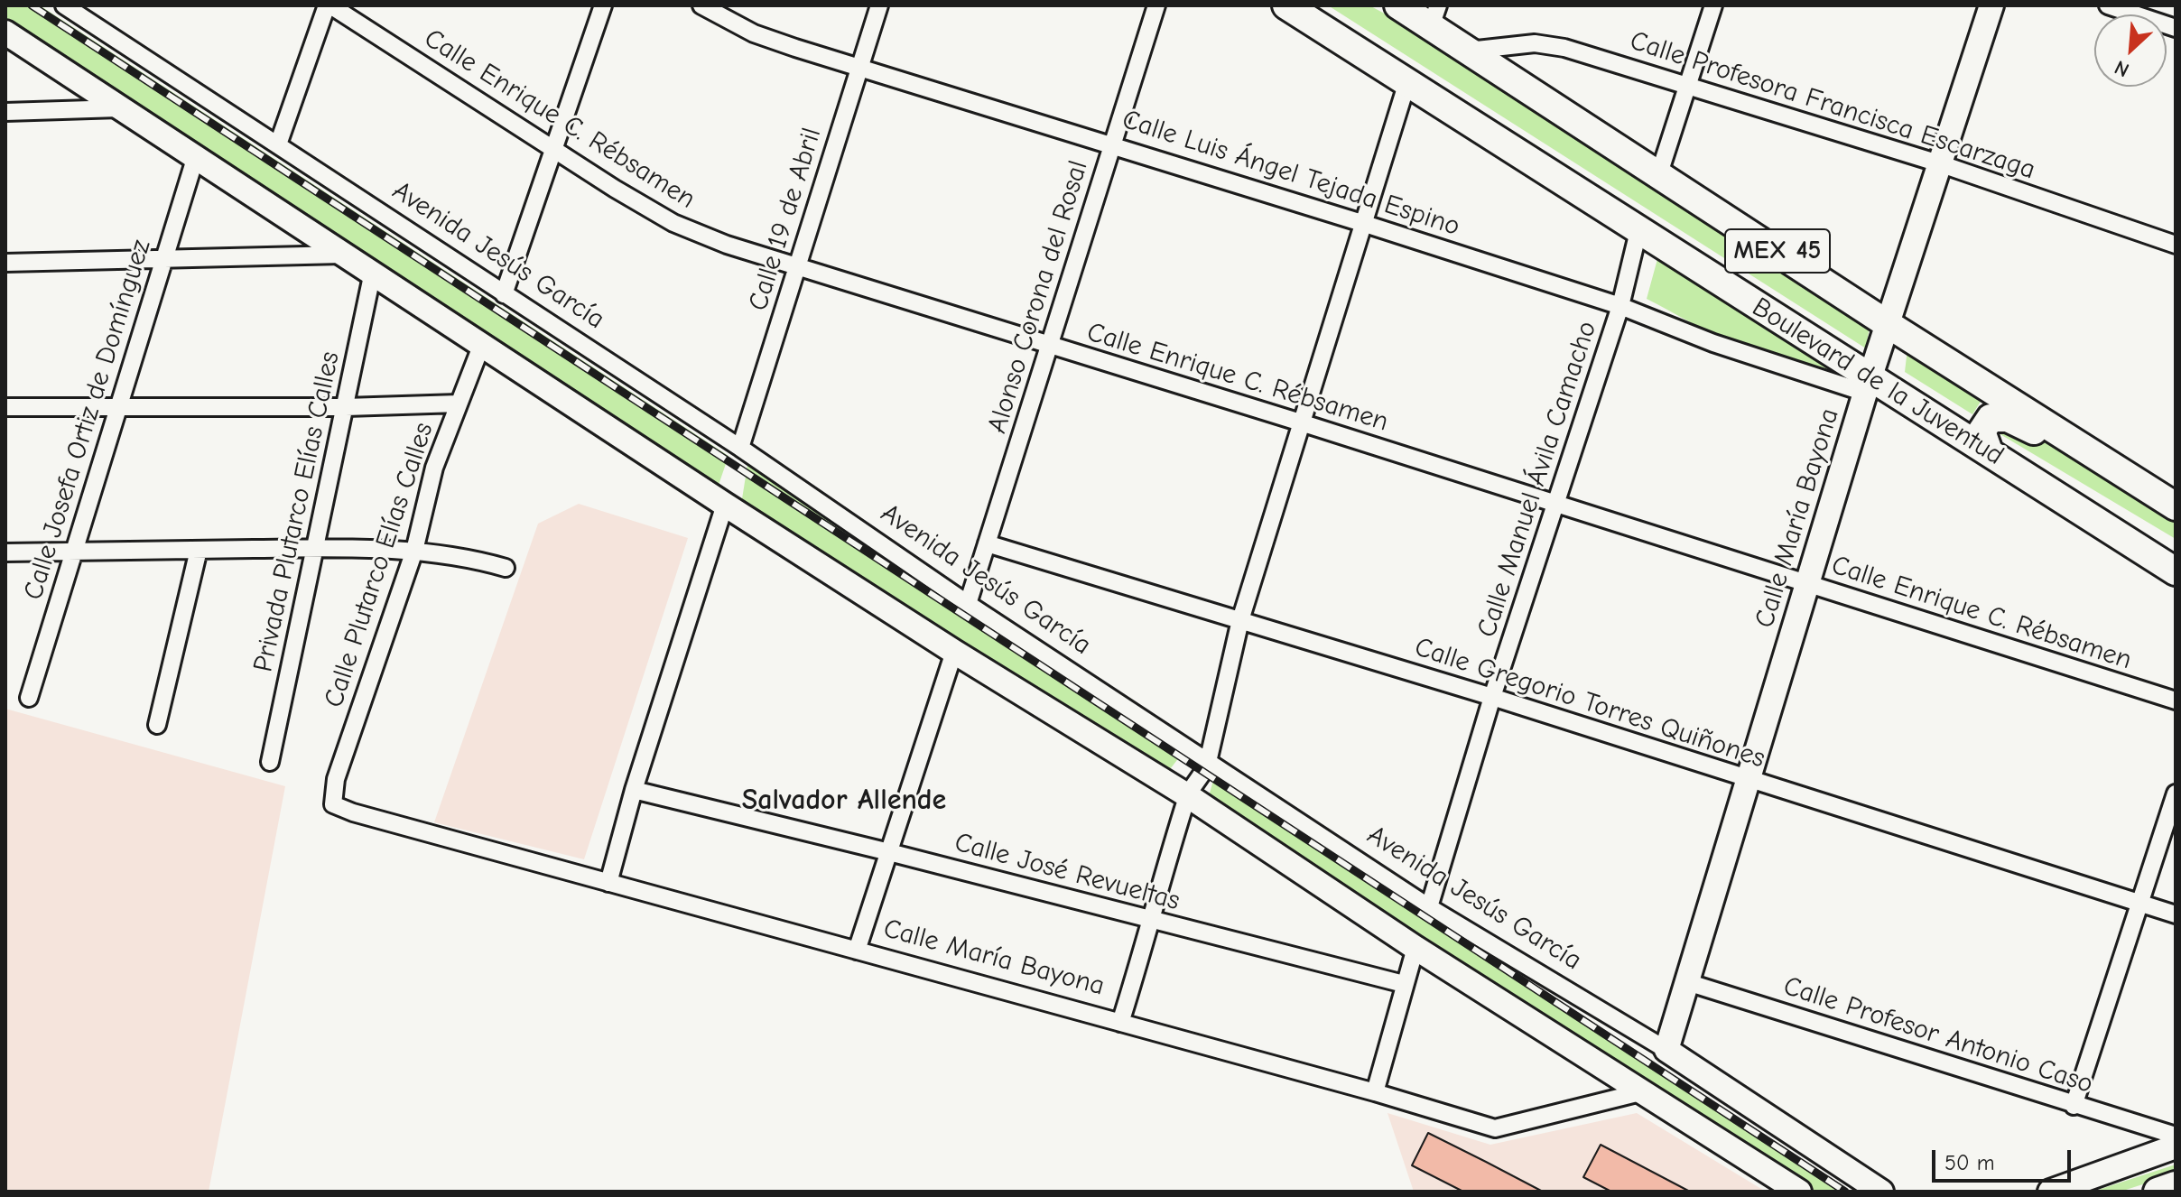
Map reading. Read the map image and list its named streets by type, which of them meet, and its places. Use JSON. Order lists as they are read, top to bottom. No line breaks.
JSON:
{"streets":{"main road":["MEX 45","Boulevard de la Juventud"],"street":["Calle Profesora Francisca Escarzaga","Calle Enrique C. Rébsamen","Calle Luis Ángel Tejada Espino","Calle 19 de Abril","Avenida Jesús García","Alonso Corona del Rosal","Calle Josefa Ortiz de Domínguez","Calle Manuel Ávila Camacho","Privada Plutarco Elías Calles","Calle María Bayona","Calle Plutarco Elías Calles","Calle Gregorio Torres Quiñones","Calle José Revueltas","Calle Profesor Antonio Caso"]},"crossings":[["Calle Profesora Francisca Escarzaga","Boulevard de la Juventud"],["Calle Profesora Francisca Escarzaga","Calle María Bayona"],["Calle Enrique C. Rébsamen","Calle 19 de Abril"],["Calle Enrique C. Rébsamen","Alonso Corona del Rosal"],["Calle Enrique C. Rébsamen","Calle Manuel Ávila Camacho"],["Calle Enrique C. Rébsamen","Calle María Bayona"],["Calle Luis Ángel Tejada Espino","Calle 19 de Abril"],["Calle Luis Ángel Tejada Espino","Alonso Corona del Rosal"],["Calle Luis Ángel Tejada Espino","Boulevard de la Juventud"],["Calle Luis Ángel Tejada Espino","Calle Manuel Ávila Camacho"],["Calle Luis Ángel Tejada Espino","Calle María Bayona"],["Calle 19 de Abril","Avenida Jesús García"],["Avenida Jesús García","Alonso Corona del Rosal"],["Avenida Jesús García","Calle Manuel Ávila Camacho"],["Avenida Jesús García","Calle María Bayona"],["Alonso Corona del Rosal","Calle Gregorio Torres Quiñones"],["Boulevard de la Juventud","Calle Manuel Ávila Camacho"],["Boulevard de la Juventud","Calle María Bayona"],["Calle Manuel Ávila Camacho","Calle Gregorio Torres Quiñones"],["Calle María Bayona","Calle Plutarco Elías Calles"],["Calle María Bayona","Calle Gregorio Torres Quiñones"],["Calle María Bayona","Calle Profesor Antonio Caso"]],"districts":["Salvador Allende"],"scale_bar":"50 m","north":"bottom left"}
